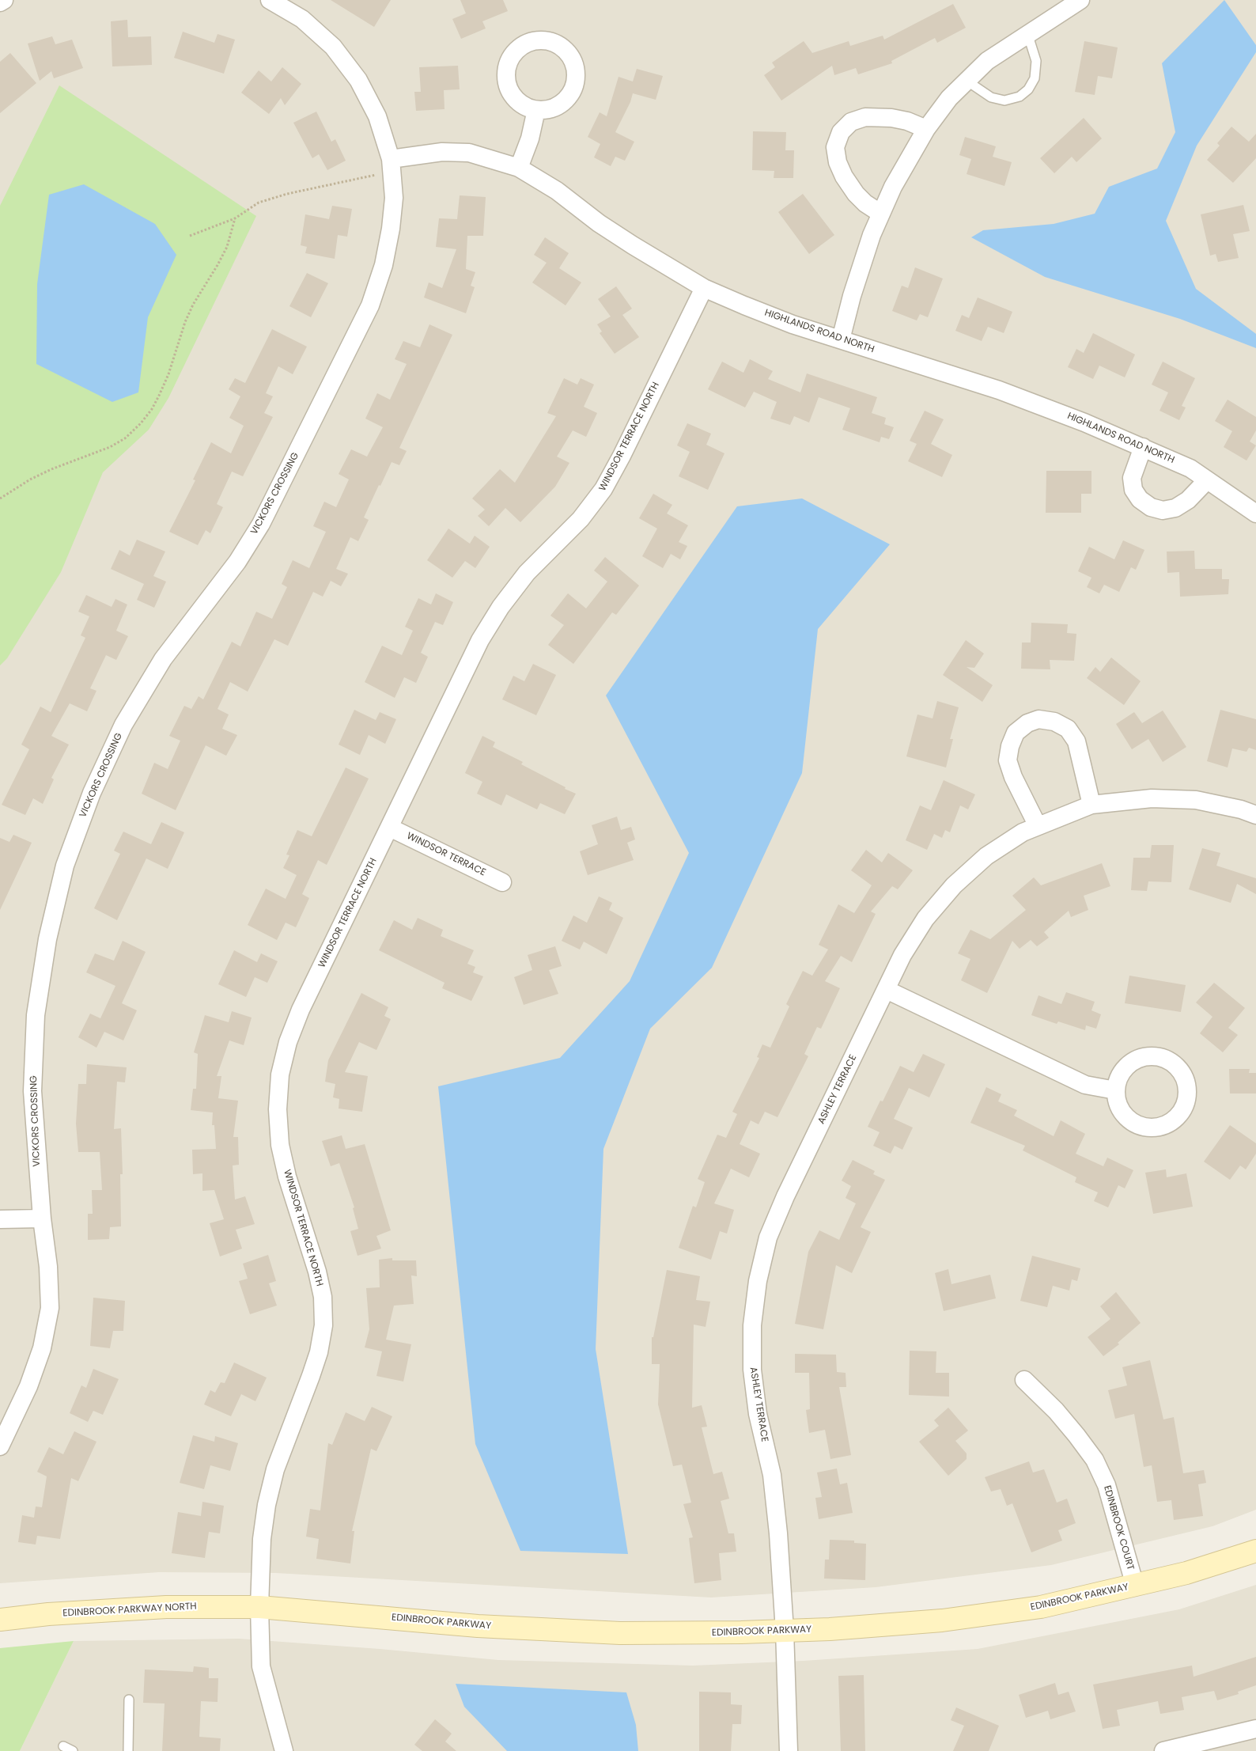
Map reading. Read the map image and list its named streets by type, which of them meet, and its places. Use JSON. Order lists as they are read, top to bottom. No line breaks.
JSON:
{"streets":{"street":["HIGHLANDS ROAD NORTH","WINDSOR TERRACE NORTH","VICKORS CROSSING","WINDSOR TERRACE","ASHLEY TERRACE","EDINBROOK COURT","EDINBROOK PARKWAY","EDINBROOK PARKWAY NORTH"]},"crossings":[["HIGHLANDS ROAD NORTH","WINDSOR TERRACE NORTH"],["HIGHLANDS ROAD NORTH","VICKORS CROSSING"],["WINDSOR TERRACE NORTH","WINDSOR TERRACE"],["WINDSOR TERRACE NORTH","EDINBROOK PARKWAY"],["WINDSOR TERRACE NORTH","EDINBROOK PARKWAY NORTH"],["ASHLEY TERRACE","EDINBROOK PARKWAY"],["EDINBROOK COURT","EDINBROOK PARKWAY"],["EDINBROOK PARKWAY","EDINBROOK PARKWAY NORTH"]]}
